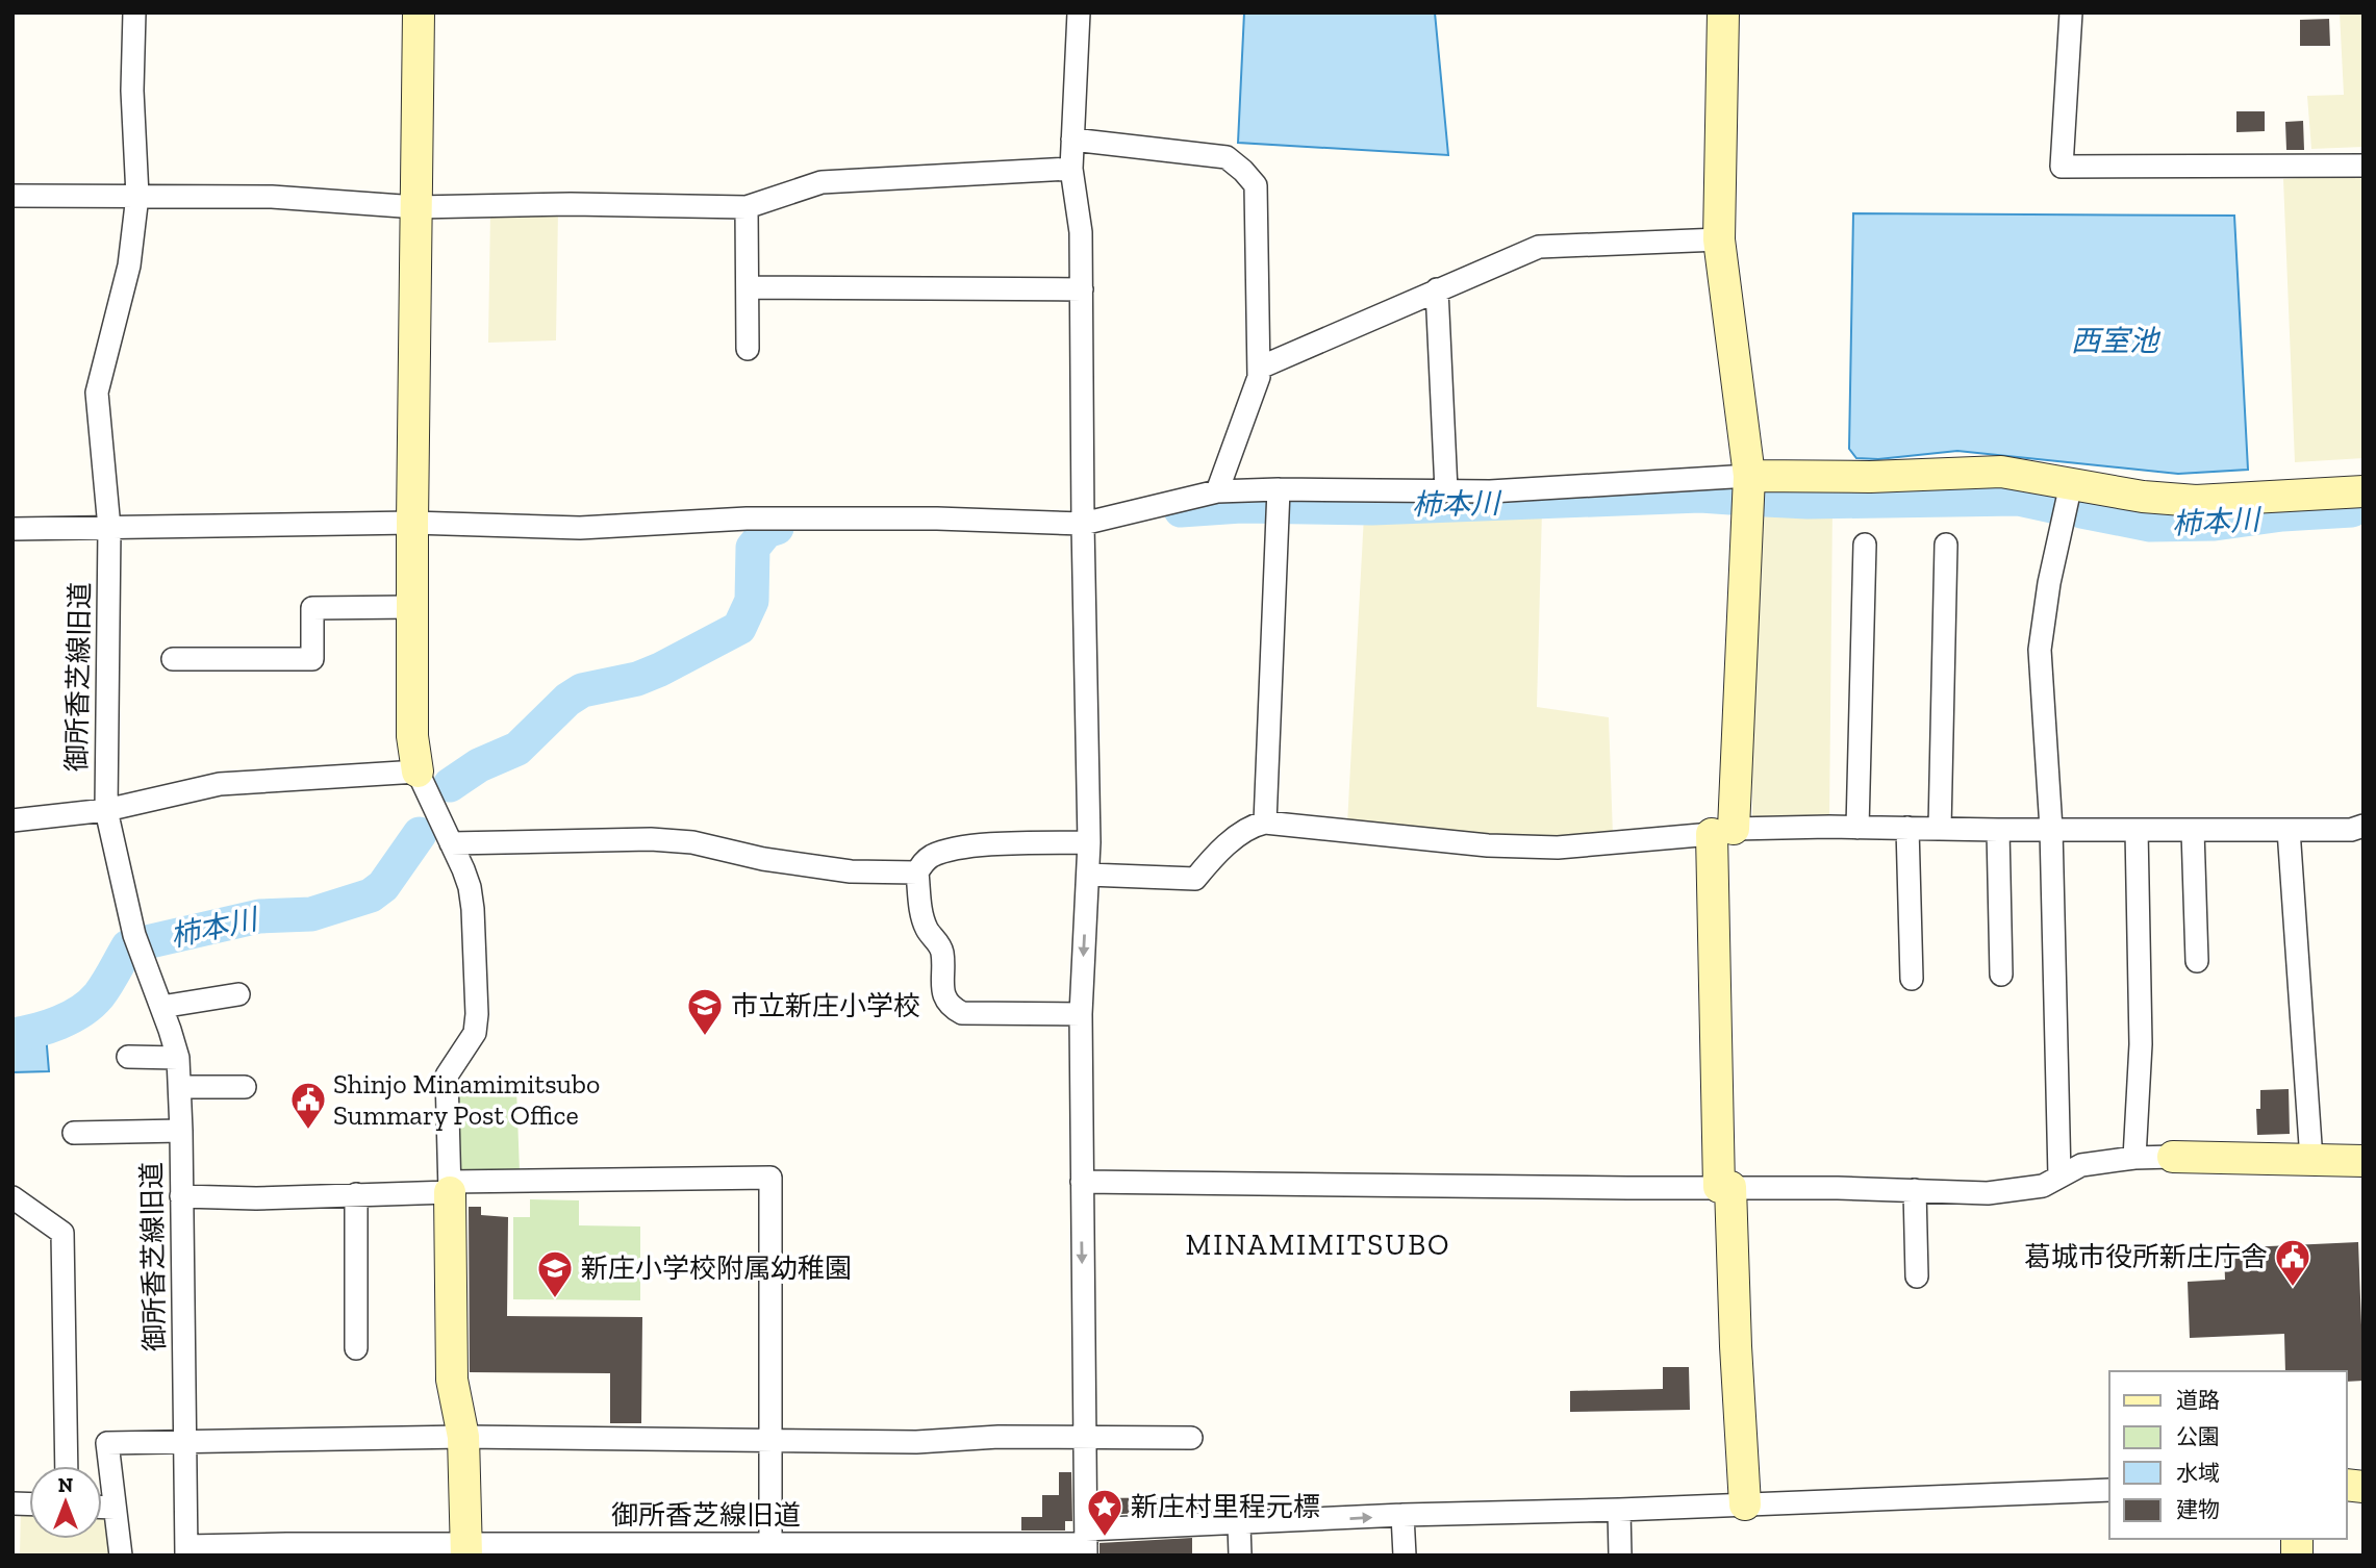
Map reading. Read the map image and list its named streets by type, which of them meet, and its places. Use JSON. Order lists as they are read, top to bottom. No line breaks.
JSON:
{"streets":{"street":["御所香芝線旧道"]},"districts":["MINAMIMITSUBO"],"water":["西室池","柿本川"],"places":{"school or university":["市立新庄小学校","新庄小学校附属幼稚園"],"public building":["Shinjo Minamimitsubo Summary Post Office","葛城市役所新庄庁舎"],"place":["新庄村里程元標"]},"legend":["道路","公園","水域","建物"],"north":"top"}
